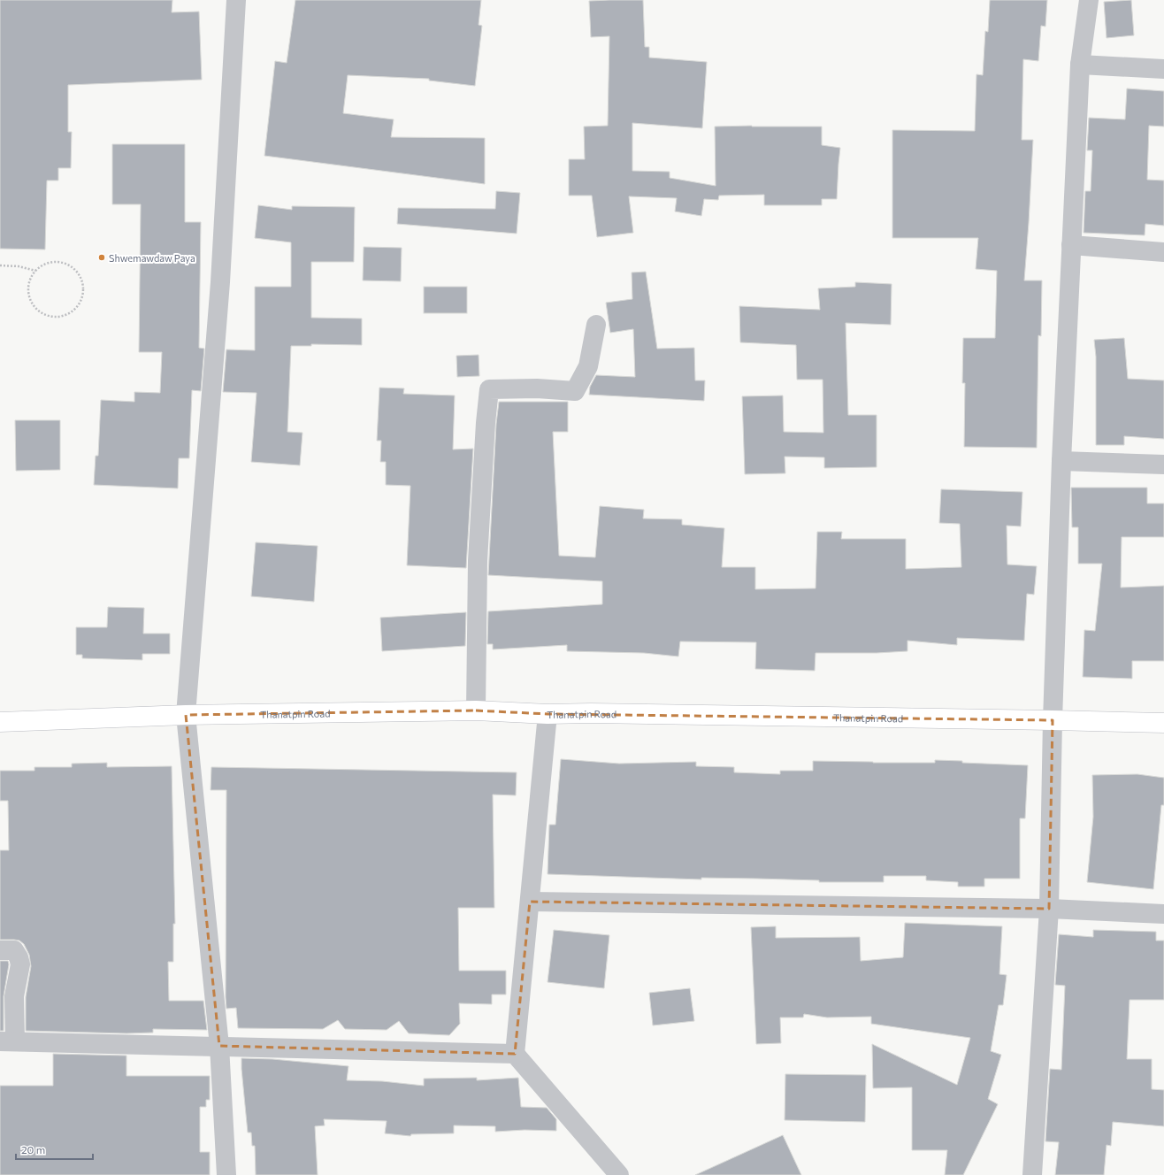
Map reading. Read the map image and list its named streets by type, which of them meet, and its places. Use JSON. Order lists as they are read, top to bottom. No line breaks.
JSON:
{"streets":{"main road":["Thanatpin Road"]},"places":["Shwemawdaw Paya"],"scale_bar":"20 m"}
